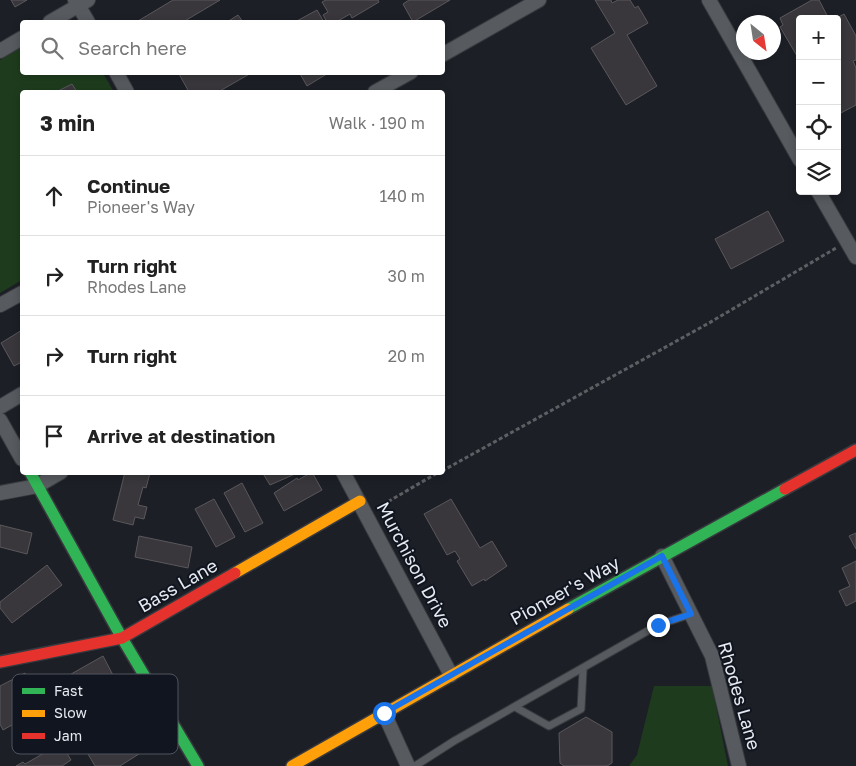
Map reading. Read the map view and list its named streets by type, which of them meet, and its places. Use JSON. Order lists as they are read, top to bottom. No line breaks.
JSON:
{"streets":{"street":["Murchison Drive","Bass Lane","Pioneer's Way","Rhodes Lane"]},"crossings":[["Murchison Drive","Bass Lane"],["Murchison Drive","Pioneer's Way"],["Pioneer's Way","Rhodes Lane"]],"legend":["Fast","Slow","Jam"],"north":"bottom right","page":{"map_buttons":["+","−"],"search":"Search here","heading":["3 min","Walk · 190 m"],"list":[["Continue","Pioneer's Way","140 m"],["Turn right","Rhodes Lane","30 m"],["Turn right","20 m"],"Arrive at destination"]}}
